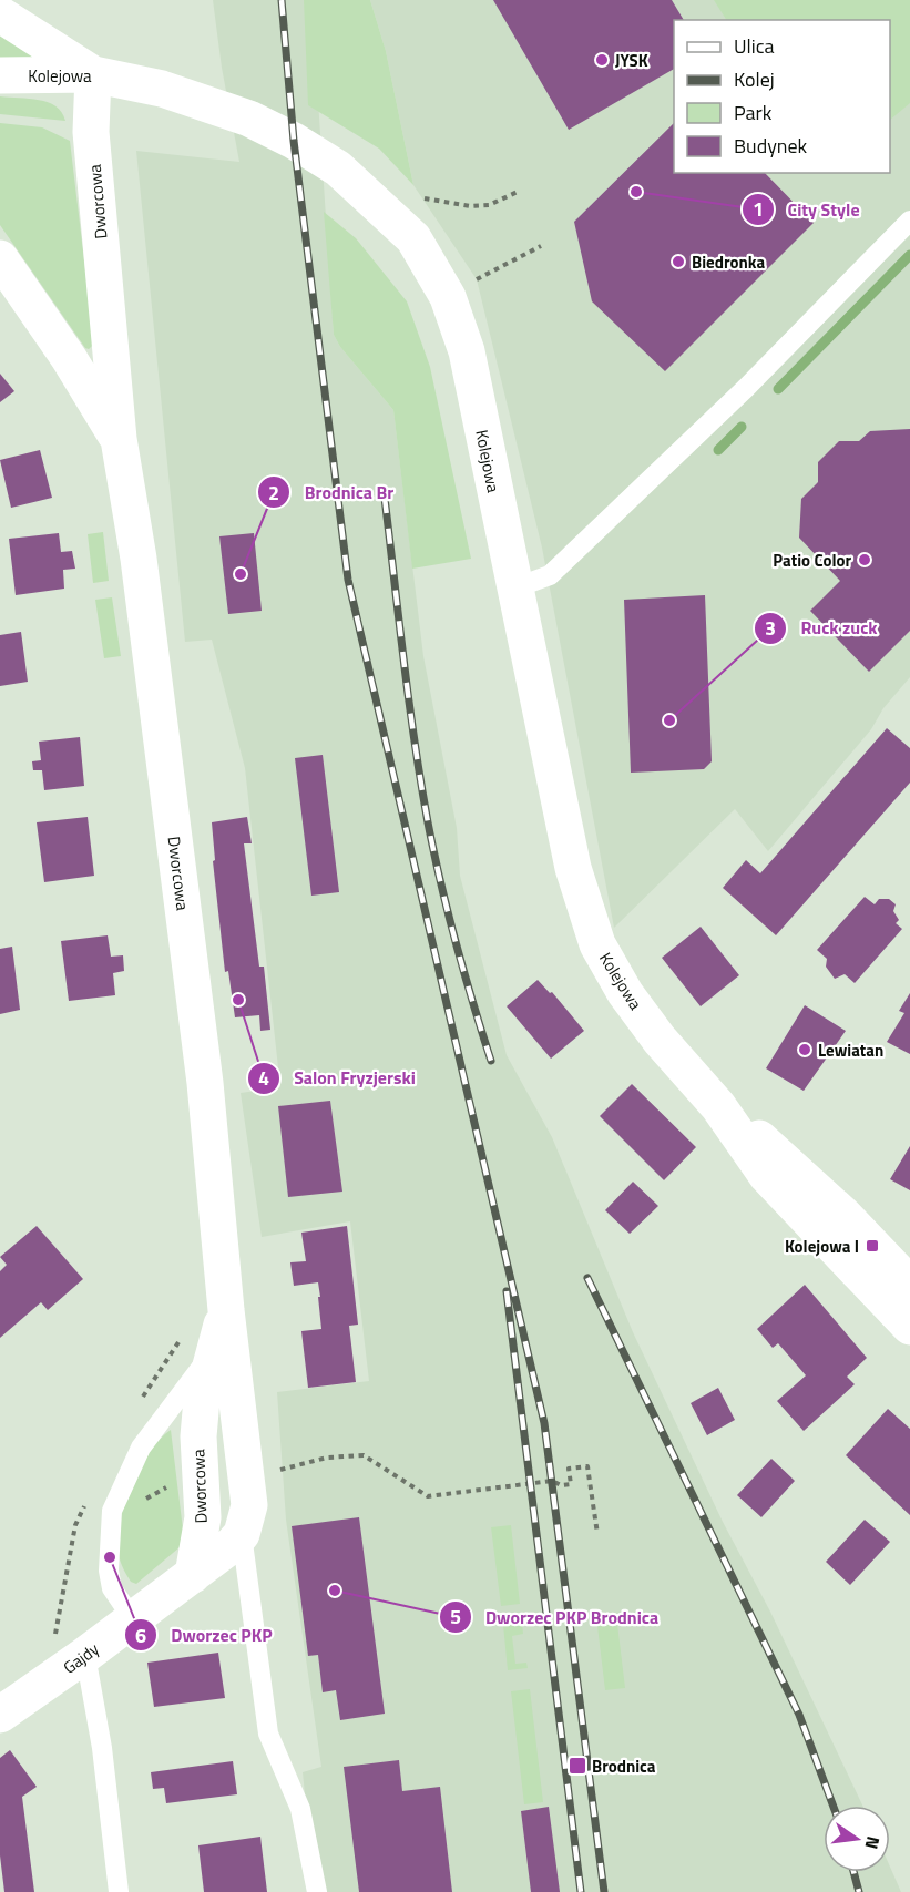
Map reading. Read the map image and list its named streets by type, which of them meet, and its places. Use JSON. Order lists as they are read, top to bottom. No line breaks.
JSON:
{"streets":{"street":["Kolejowa","Dworcowa","Gajdy"]},"crossings":[["Kolejowa","Dworcowa"],["Dworcowa","Gajdy"]],"places":{"other":["JYSK","City Style","Biedronka","Patio Color","Brodnica Br","Ruck zuck","Salon Fryzjerski","Lewiatan","Dworzec PKP","Dworzec PKP Brodnica"],"transit":["Kolejowa I","Brodnica"]},"legend":["Ulica","Kolej","Park","Budynek"],"north":"right"}
